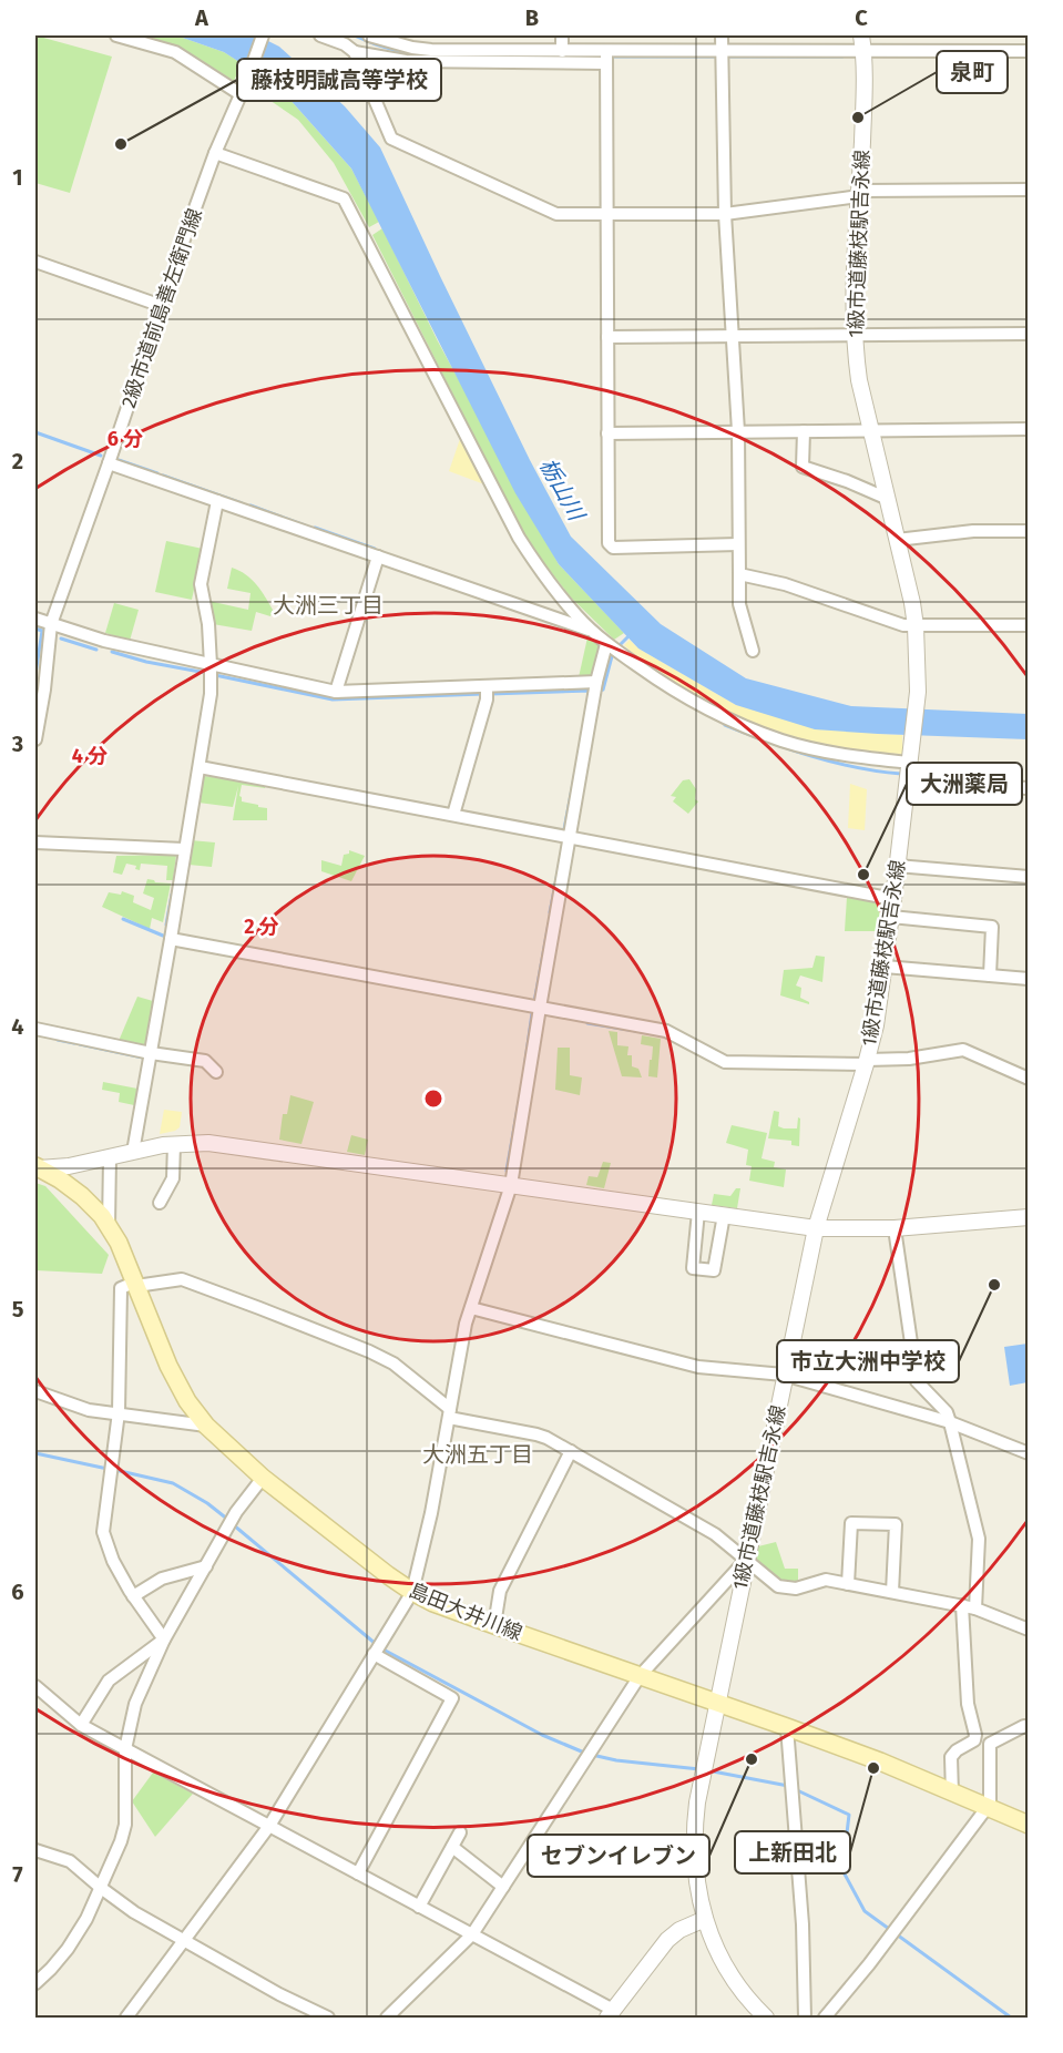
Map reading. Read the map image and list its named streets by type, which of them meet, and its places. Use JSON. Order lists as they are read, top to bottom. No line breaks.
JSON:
{"streets":{"main road":["島田大井川線"],"street":["1級市道藤枝駅吉永線","2級市道前島善左衛門線"]},"crossings":[["1級市道藤枝駅吉永線","島田大井川線"]],"districts":["大洲三丁目","大洲五丁目"],"water":["栃山川"],"places":["泉町","藤枝明誠高等学校","大洲薬局","市立大洲中学校","セブンイレブン","上新田北"],"grid":{"columns":["A","B","C"],"rows":["1","2","3","4","5","6","7"]},"rings":["6 分","4 分","2 分"]}
